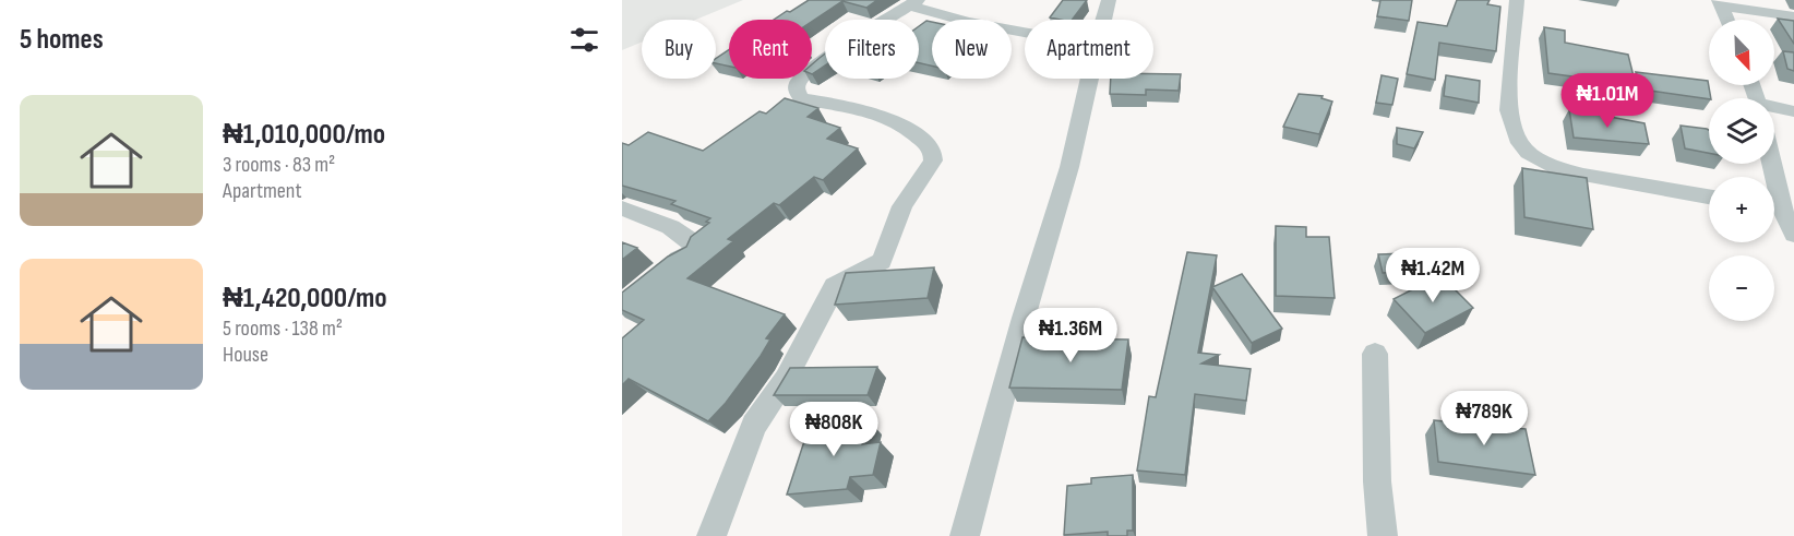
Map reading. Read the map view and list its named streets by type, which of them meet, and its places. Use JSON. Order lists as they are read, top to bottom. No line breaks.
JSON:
{"north":"bottom right","page":{"heading":"5 homes","map_buttons":["+","−"],"chip":["Buy","Rent","Filters","New","Apartment"],"price":["₦1.01M","₦1.42M","₦1.36M","₦789K","₦808K"],"list":[{"name":"₦1,010,000/mo","note":"3 rooms · 83 m² · Apartment"},{"name":"₦1,420,000/mo","note":"5 rooms · 138 m² · House"}]}}
